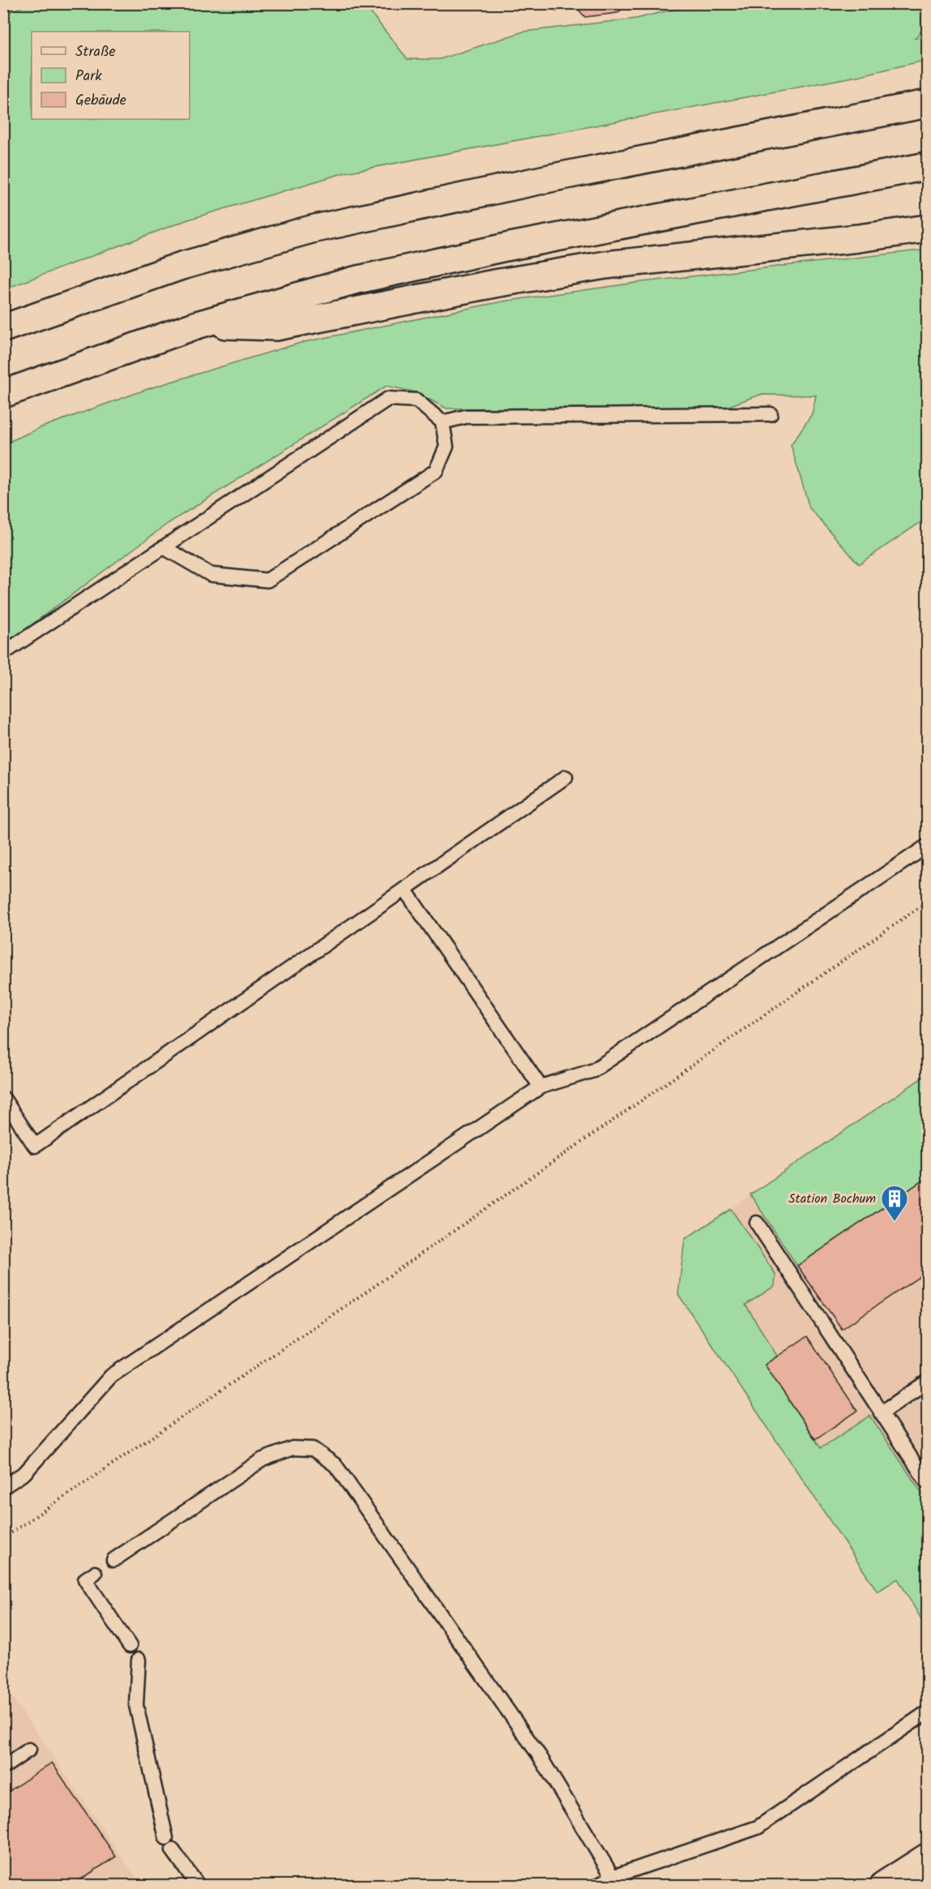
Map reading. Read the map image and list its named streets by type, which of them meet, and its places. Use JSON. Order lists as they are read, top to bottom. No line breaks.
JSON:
{"places":{"building":["Station Bochum"]},"legend":["Straße","Park","Gebäude"]}
